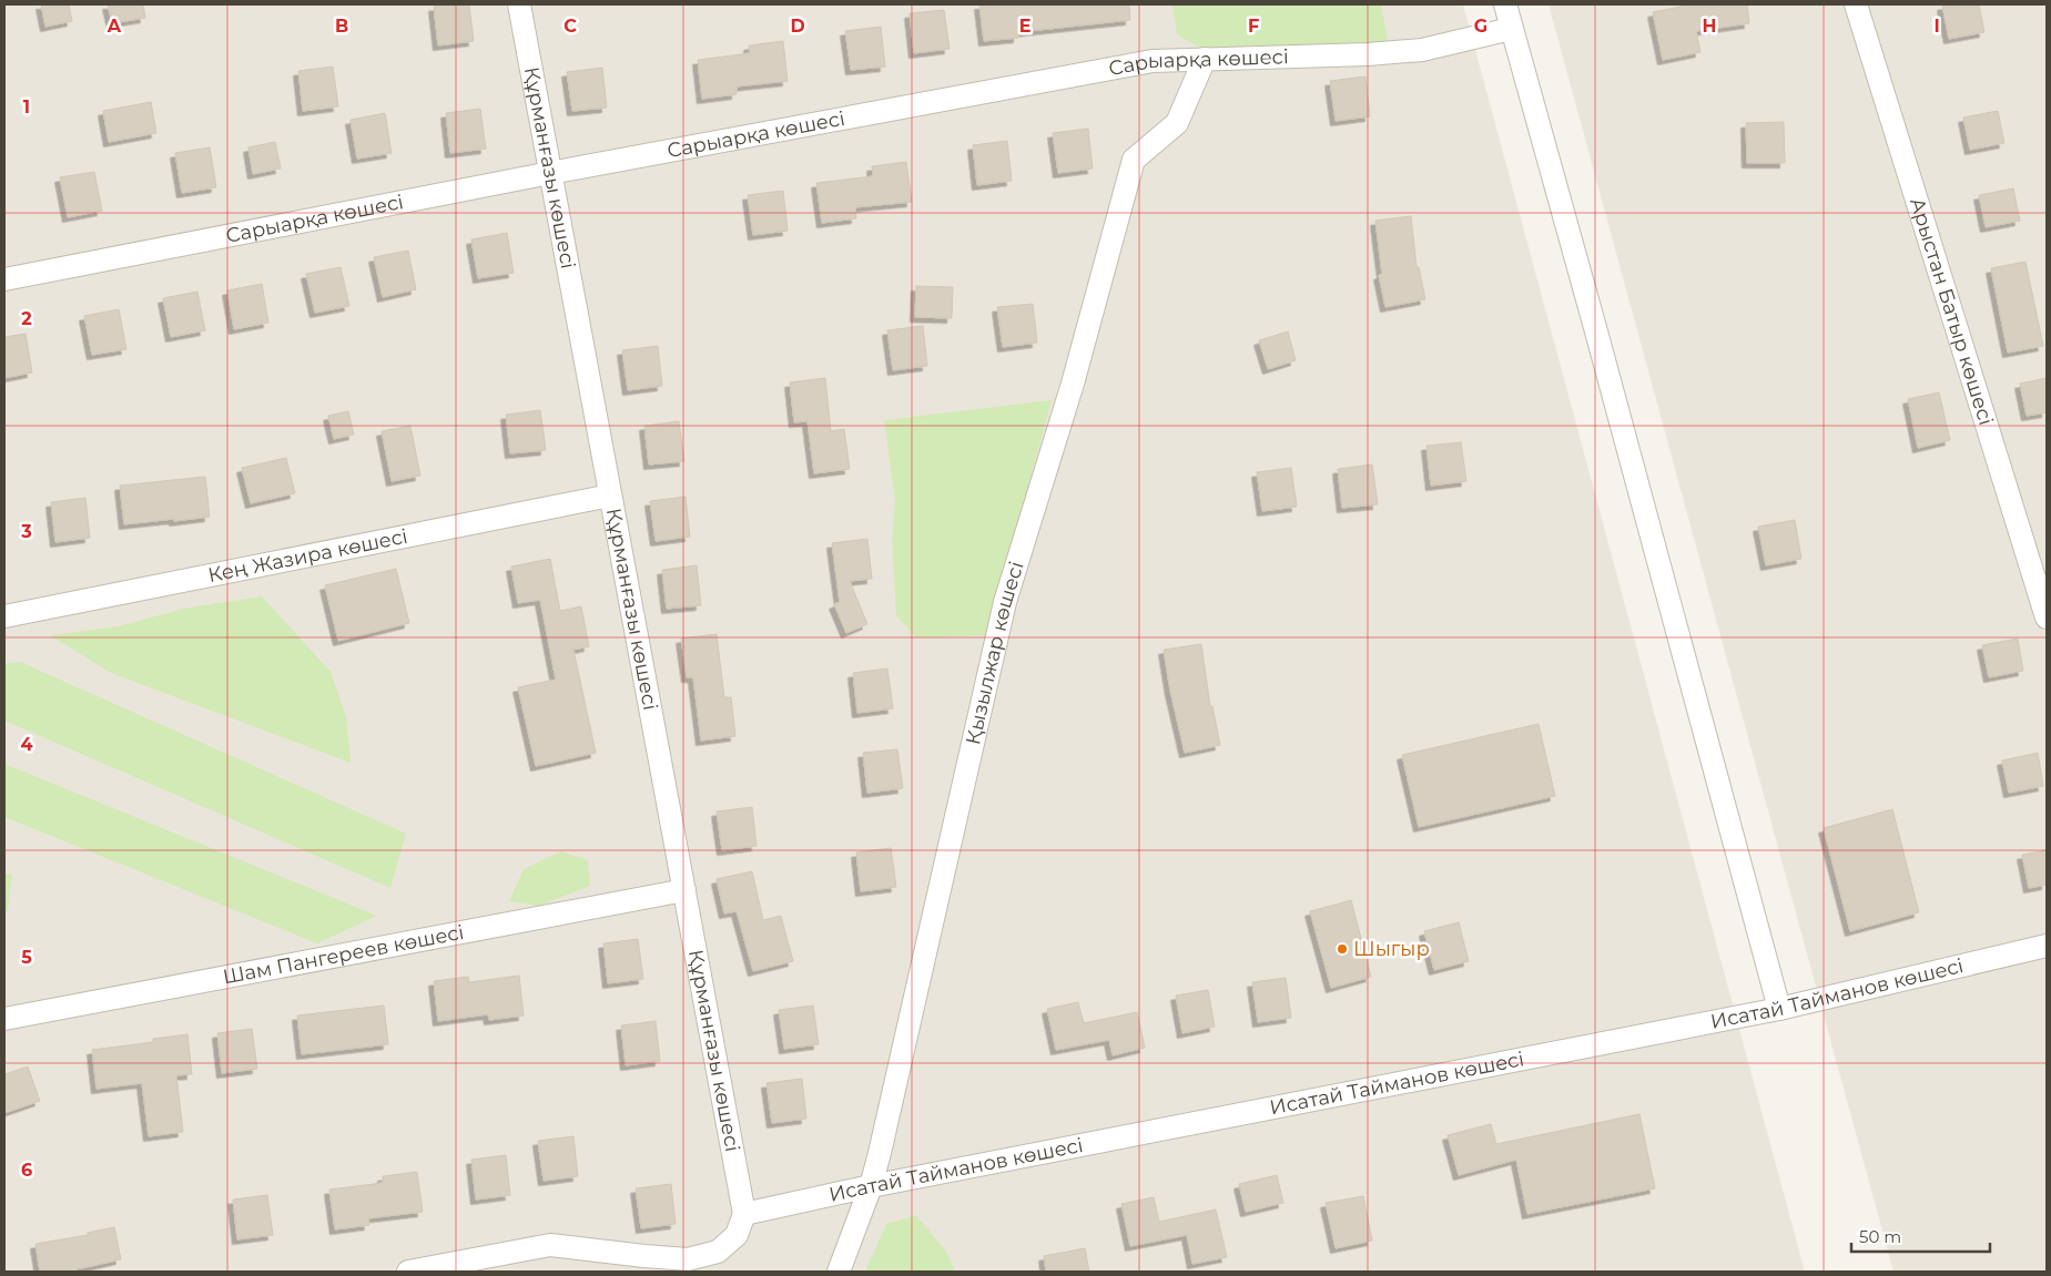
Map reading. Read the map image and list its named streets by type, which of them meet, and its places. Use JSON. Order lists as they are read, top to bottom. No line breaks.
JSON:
{"streets":{"street":["Сарыарқа көшесі","Құрманғазы көшесі","Арыстан Батыр көшесі","Кең Жазира көшесі","Қызылжар көшесі","Шам Пангереев көшесі","Исатай Тайманов көшесі"]},"crossings":[["Сарыарқа көшесі","Құрманғазы көшесі"],["Сарыарқа көшесі","Қызылжар көшесі"],["Құрманғазы көшесі","Кең Жазира көшесі"],["Құрманғазы көшесі","Шам Пангереев көшесі"],["Құрманғазы көшесі","Исатай Тайманов көшесі"],["Қызылжар көшесі","Исатай Тайманов көшесі"]],"places":["Шыгыр"],"scale_bar":"50 m","grid":{"columns":["A","B","C","D","E","F","G","H","I"],"rows":["1","2","3","4","5","6"]}}
